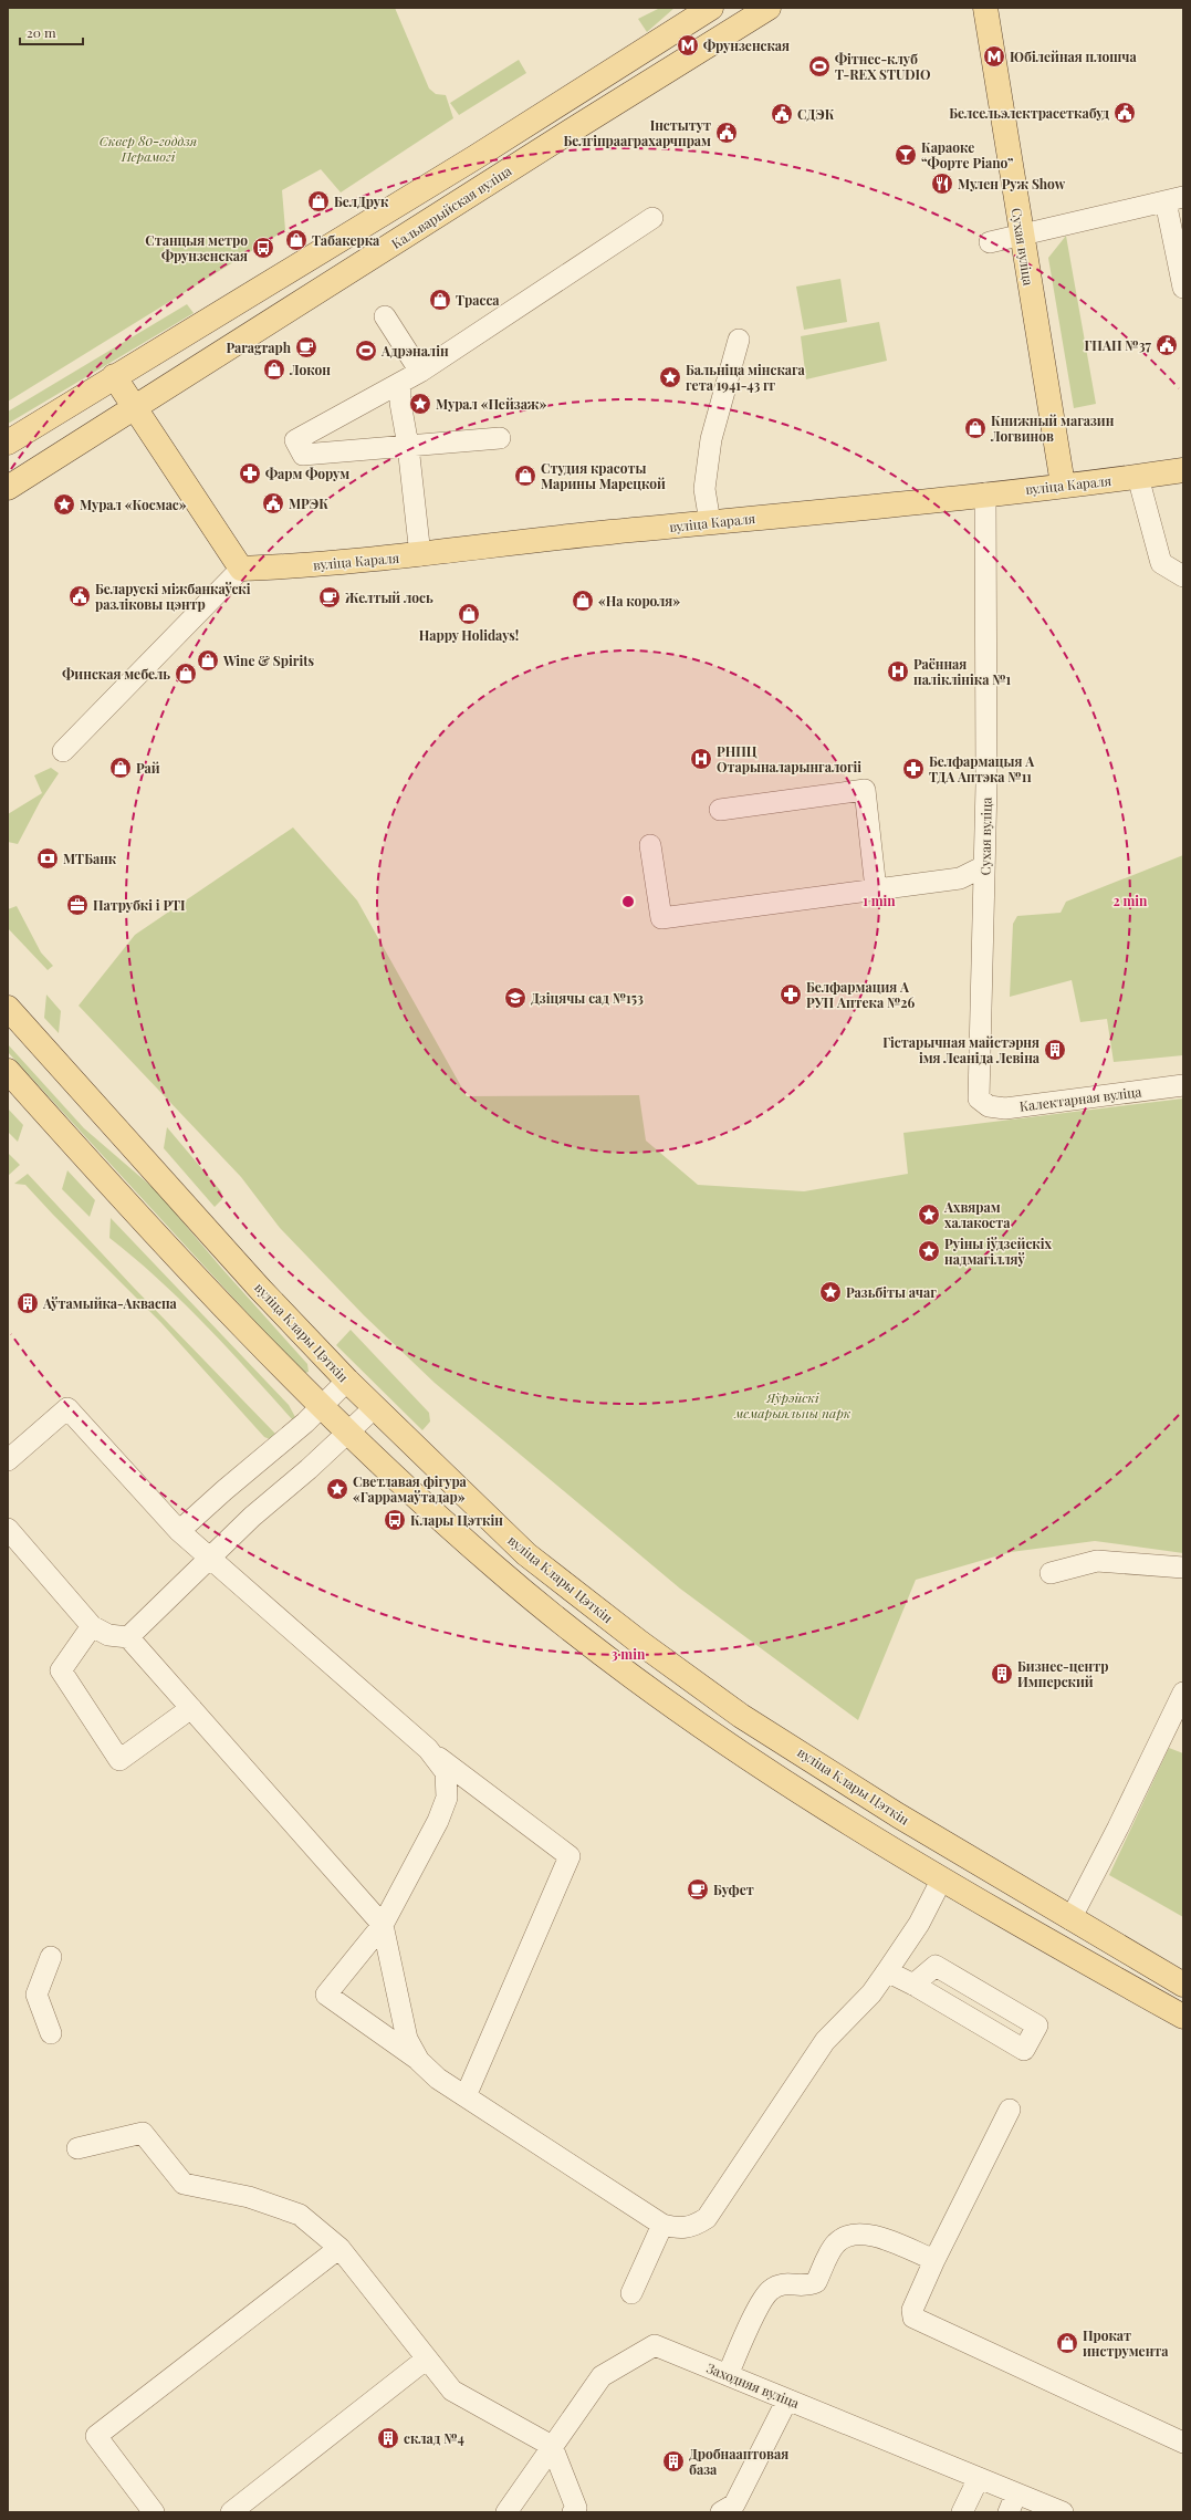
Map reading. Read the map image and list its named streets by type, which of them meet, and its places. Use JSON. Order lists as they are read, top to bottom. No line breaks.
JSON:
{"streets":{"main road":["Кальварыйская вуліца","Сухая вуліца","вуліца Караля","вуліца Клары Цэткін"],"street":["Калектарная вуліца","Заходняя вуліца"]},"crossings":[["Сухая вуліца","вуліца Караля"],["Сухая вуліца","Калектарная вуліца"]],"parks":["Сквер 80-годдзя Перамогі","Яўрэйскі мемарыяльны парк"],"places":{"metro station":["Фрунзенская","Юбілейная плошча"],"sports":["Фітнес-клуб T-REX STUDIO","Адрэналін"],"public building":["Белсельэлектрасеткабуд","СДЭК","Інстытут Белгіпрааграхарчпрам","ГПАП №37","МРЭК","Беларускі міжбанкаўскі разліковы цэнтр"],"bar":["Караоке “Форте Piano”"],"restaurant":["Мулен Руж Show"],"shop":["БелДрук","Табакерка","Трасса","Локон","Книжный магазин Логвинов","Студия красоты Марины Марецкой","«На короля»","Happy Holidays!","Wine & Spirits","Финская мебель","Рай","Прокат инструмента"],"bus stop":["Станцыя метро Фрунзенская","Клары Цэткін"],"cafe":["Paragraph","Желтый лось","Буфет"],"place":["Бальніца мінскага гета 1941-43 гг","Мурал «Пейзаж»","Мурал «Космас»","Ахвярам халакоста","Руіны іўдзейскіх надмагілляў","Разьбіты ачаг","Светлавая фігура «Гаррамаўтадар»"],"pharmacy":["Фарм Форум","Белфармацыя А ТДА Аптэка №11","Белфармация А РУП Аптека №26"],"hospital":["Раённая паліклініка №1","РНПЦ Отарыналарынгалогіі"],"bank":["МТБанк"],"office":["Патрубкі і РТІ"],"school or university":["Дзіцячы сад №153"],"building":["Гістарычная майстэрня імя Леаніда Левіна","Аўтамыйка-Акваспа","Бизнес-центр Имперский","склад №4","Дробнааптовая база"]},"scale_bar":"20 m","rings":["1 min","2 min","3 min"]}
